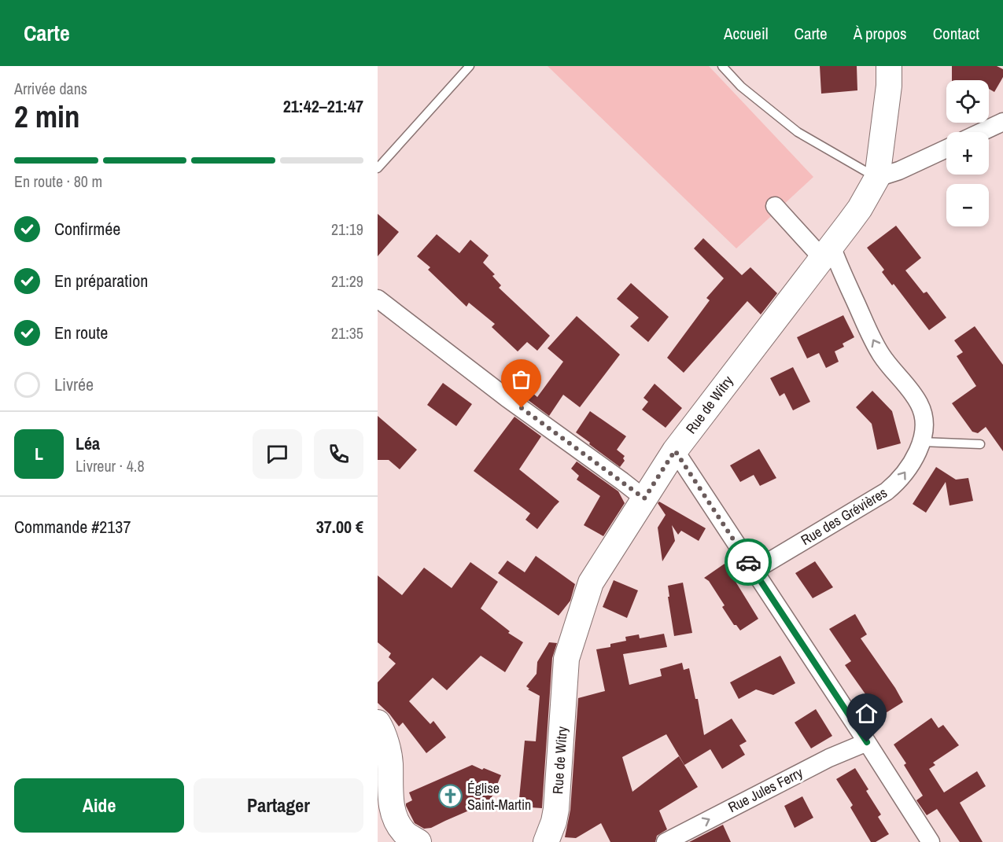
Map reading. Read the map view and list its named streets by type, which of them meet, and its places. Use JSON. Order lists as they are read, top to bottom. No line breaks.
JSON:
{"streets":{"street":["Rue de Witry","Rue des Grévières","Rue Jules Ferry"]},"crossings":[["Rue de Witry","Rue des Grévières"]],"one_way":["Rue Jules Ferry"],"places":{"church":["Église Saint-Martin"]},"page":{"header":"Carte","nav":["Accueil","Carte","À propos","Contact"],"heading":["2 min","Arrivée dans","21:42–21:47"],"panel":["Léa","Livreur · 4.8","Commande #2137","37.00 €"],"map_buttons":["+","−"],"bar":"En route · 80 m","list":[["Confirmée","21:19"],["En préparation","21:29"],["En route","21:35"],"Livrée"],"round":"L","buttons":["Aide","Partager"]}}
